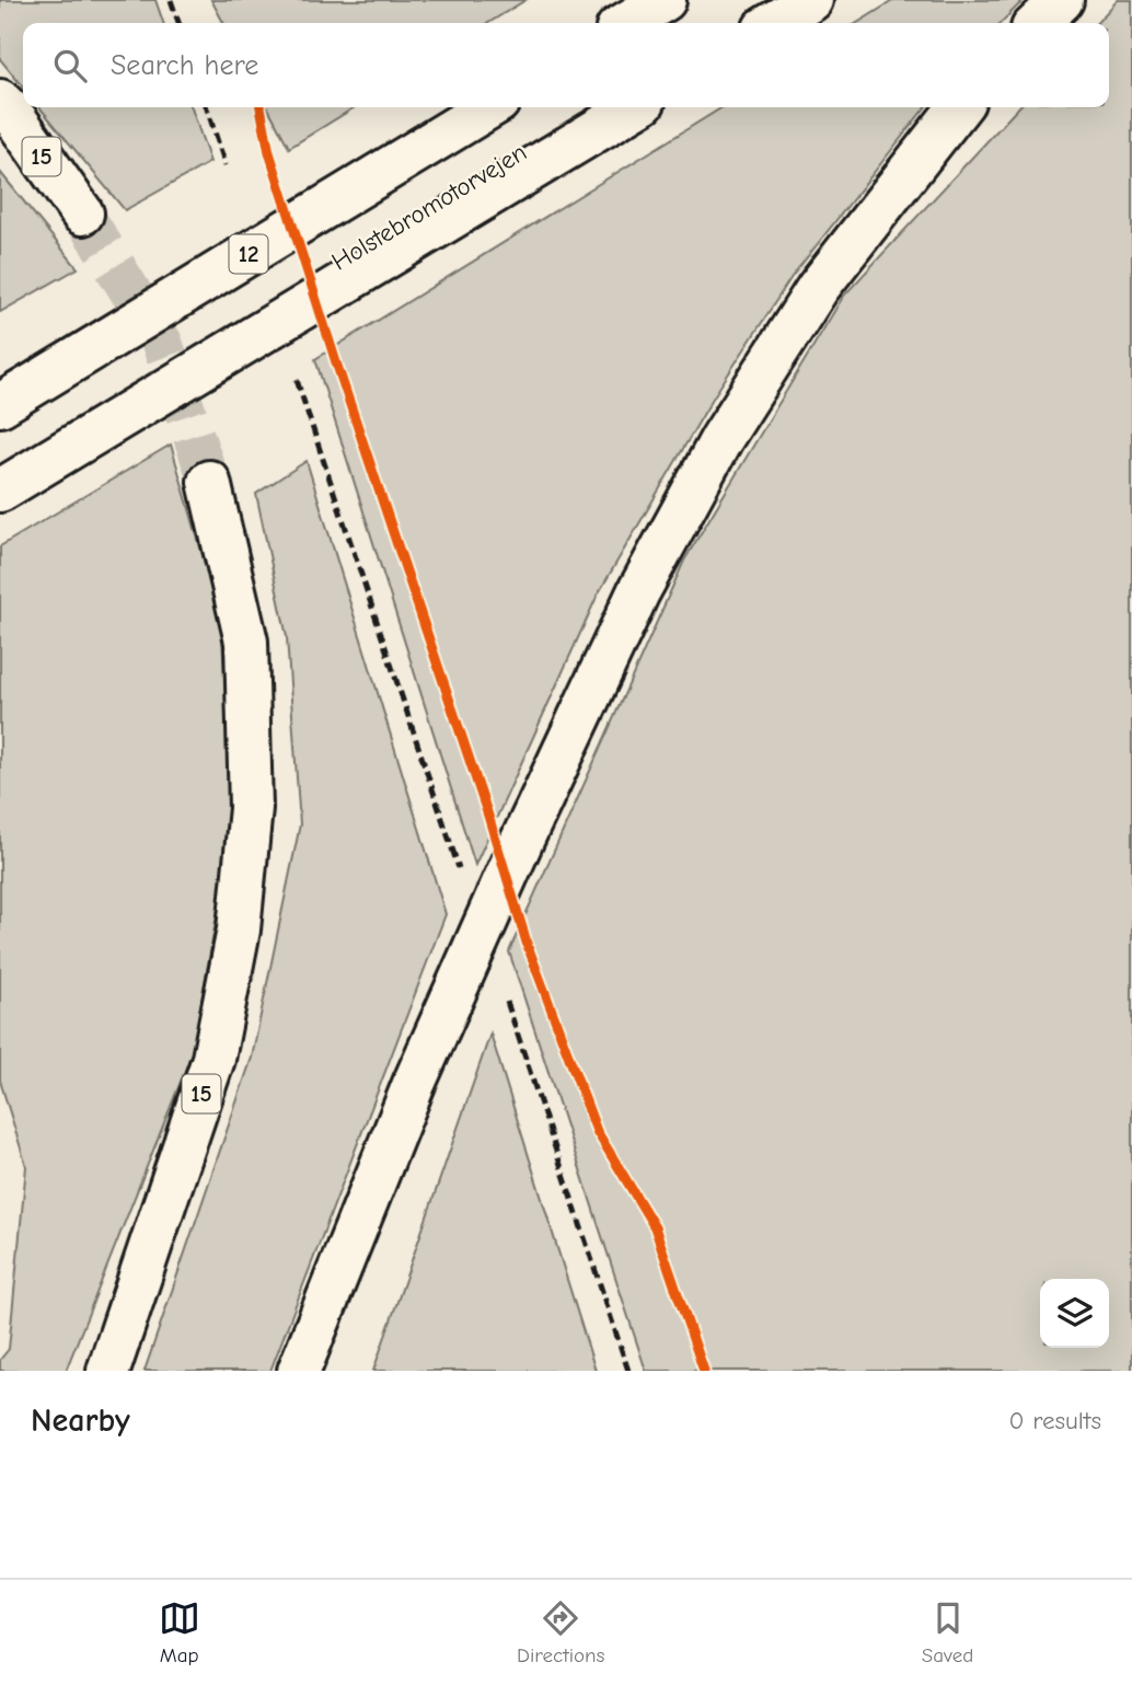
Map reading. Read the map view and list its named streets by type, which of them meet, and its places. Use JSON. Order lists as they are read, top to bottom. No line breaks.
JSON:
{"streets":{"highway":["15","Holstebromotorvejen","12"]},"page":{"search":"Search here","heading":["Nearby","0 results"],"nav":["Map","Directions","Saved"]}}
